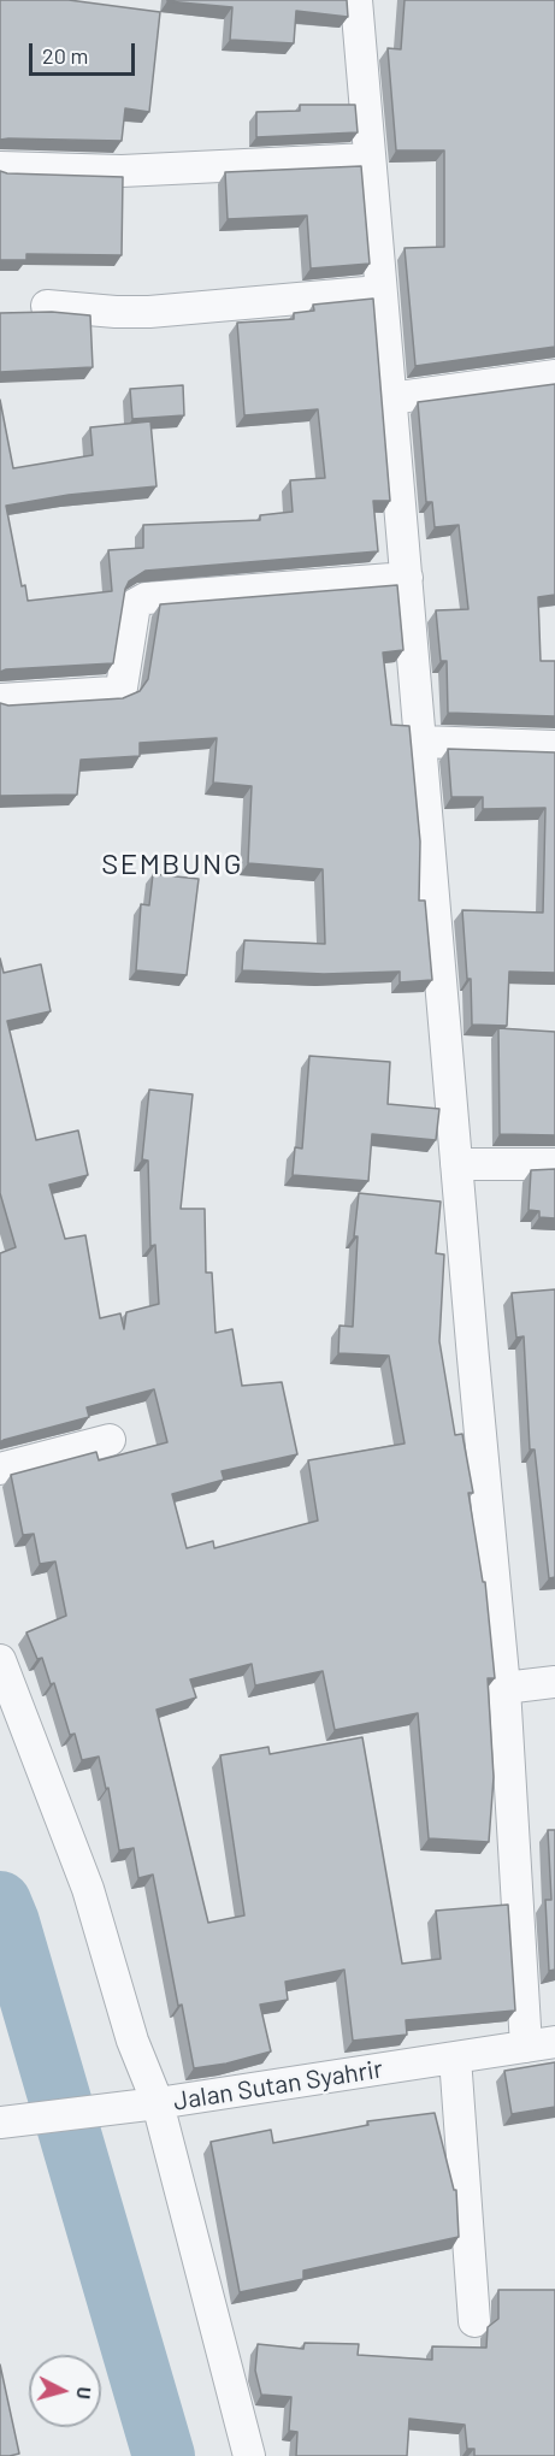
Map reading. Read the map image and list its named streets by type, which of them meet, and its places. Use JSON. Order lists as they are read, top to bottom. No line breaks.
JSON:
{"streets":{"street":["Jalan Sutan Syahrir"]},"districts":["SEMBUNG"],"scale_bar":"20 m","north":"right"}
